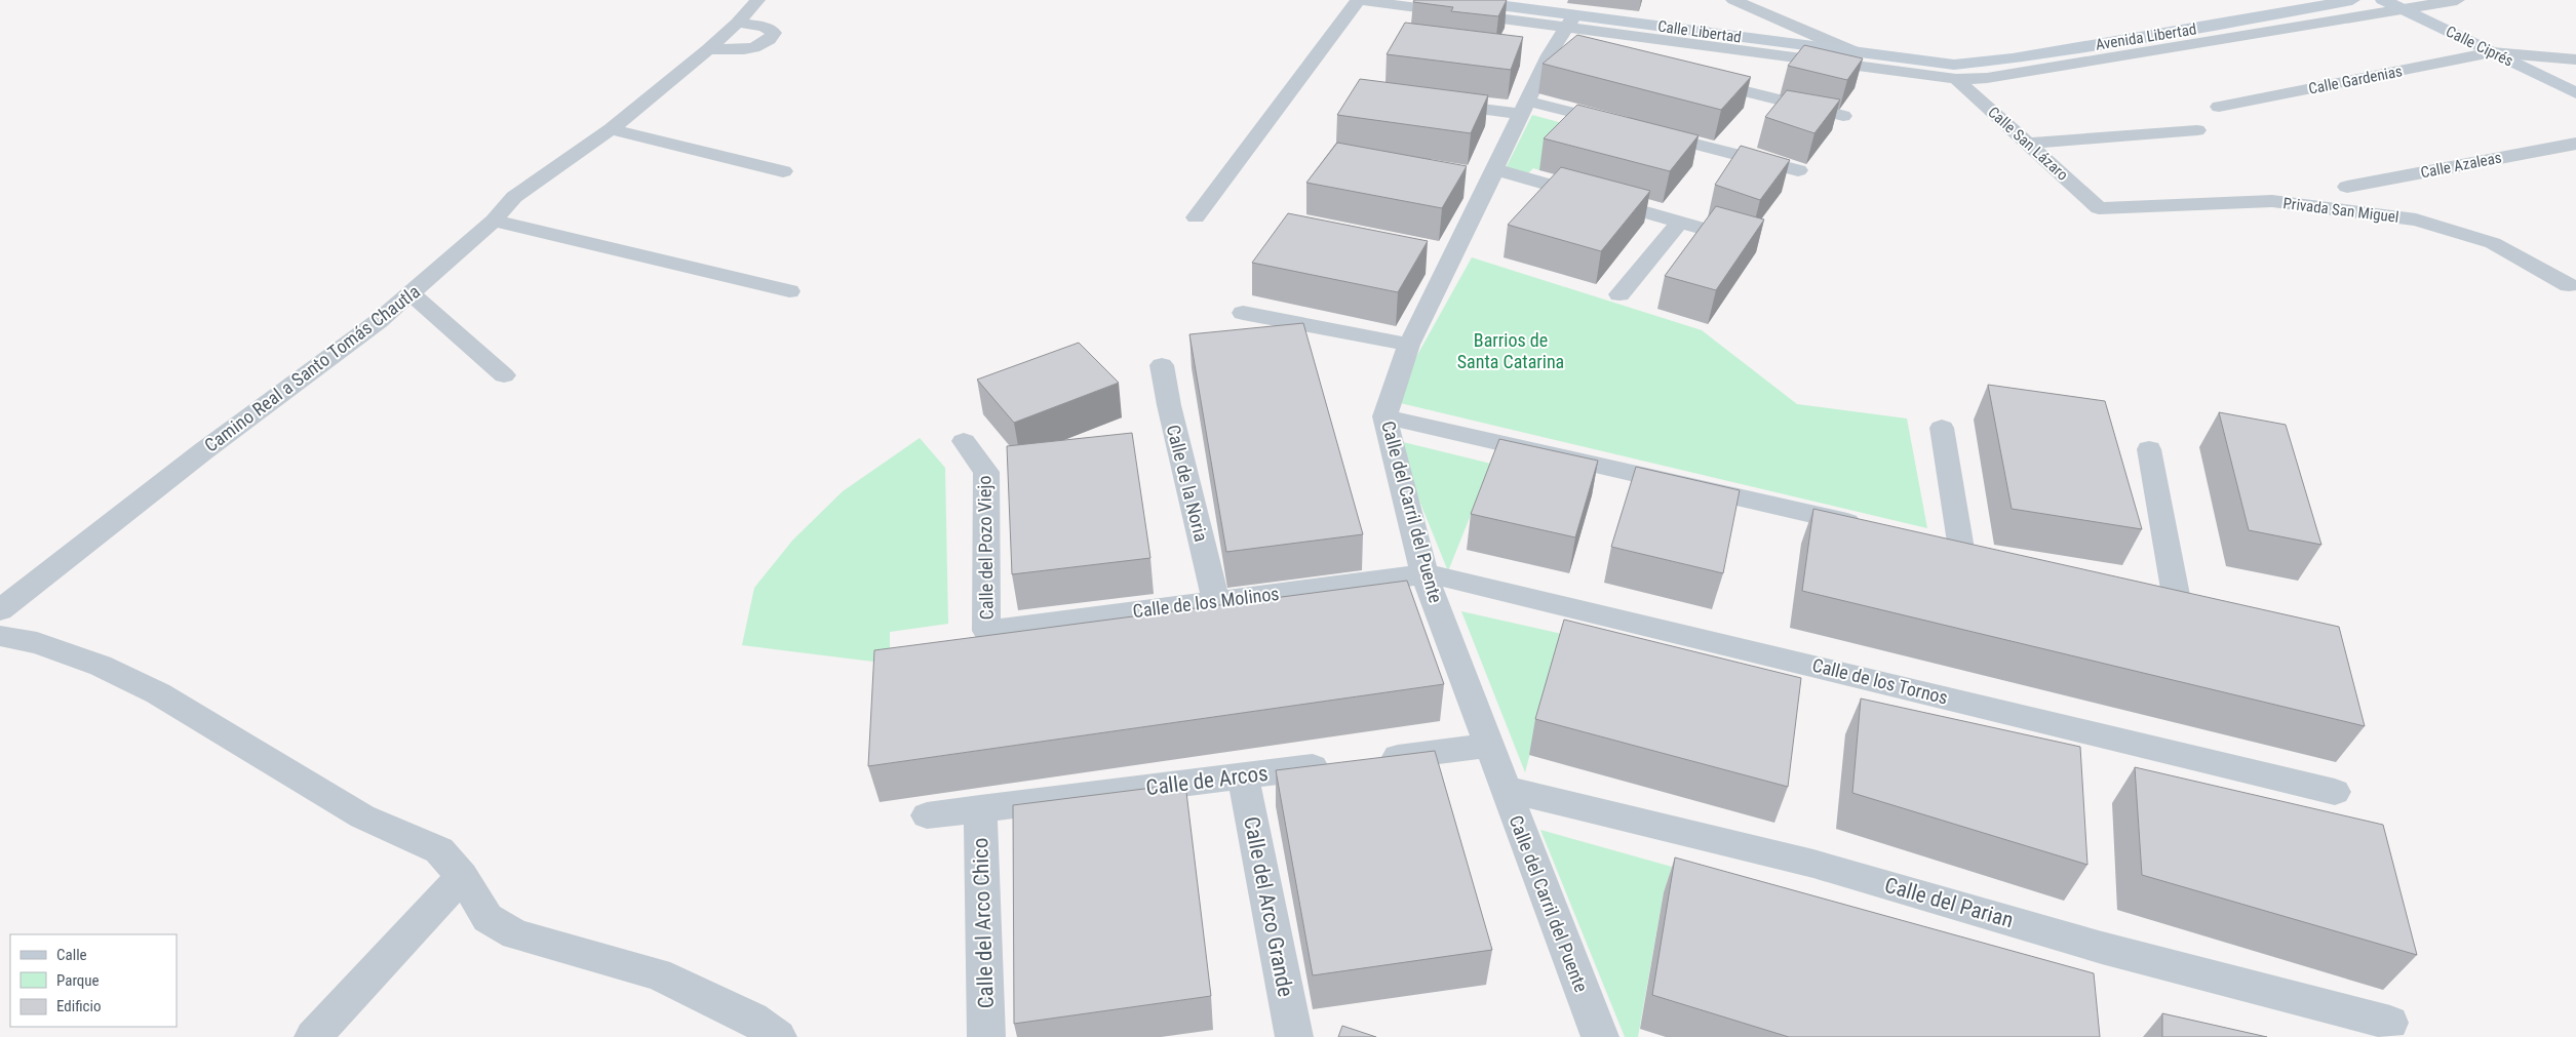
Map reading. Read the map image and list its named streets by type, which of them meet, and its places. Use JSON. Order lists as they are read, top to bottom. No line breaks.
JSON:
{"streets":{"main road":["Calle Libertad","Avenida Libertad","Calle Ciprés"],"street":["Calle Gardenias","Calle San Lázaro","Calle Azaleas","Privada San Miguel","Camino Real a Santo Tomás Chautla","Calle de la Noria","Calle del Carril del Puente","Calle del Pozo Viejo","Calle de los Molinos","Calle de los Tornos","Calle de Arcos","Calle del Parian","Calle del Arco Grande","Calle del Arco Chico"]},"crossings":[["Calle Libertad","Avenida Libertad"],["Calle Libertad","Calle del Carril del Puente"],["Calle Ciprés","Calle Gardenias"],["Calle San Lázaro","Privada San Miguel"],["Calle de la Noria","Calle de los Molinos"],["Calle del Carril del Puente","Calle de los Molinos"],["Calle del Carril del Puente","Calle de los Tornos"],["Calle del Carril del Puente","Calle de Arcos"],["Calle del Carril del Puente","Calle del Parian"],["Calle del Pozo Viejo","Calle de los Molinos"],["Calle de los Molinos","Calle de los Tornos"],["Calle de Arcos","Calle del Arco Grande"],["Calle de Arcos","Calle del Arco Chico"]],"parks":["Barrios de Santa Catarina"],"legend":["Calle","Parque","Edificio"]}
